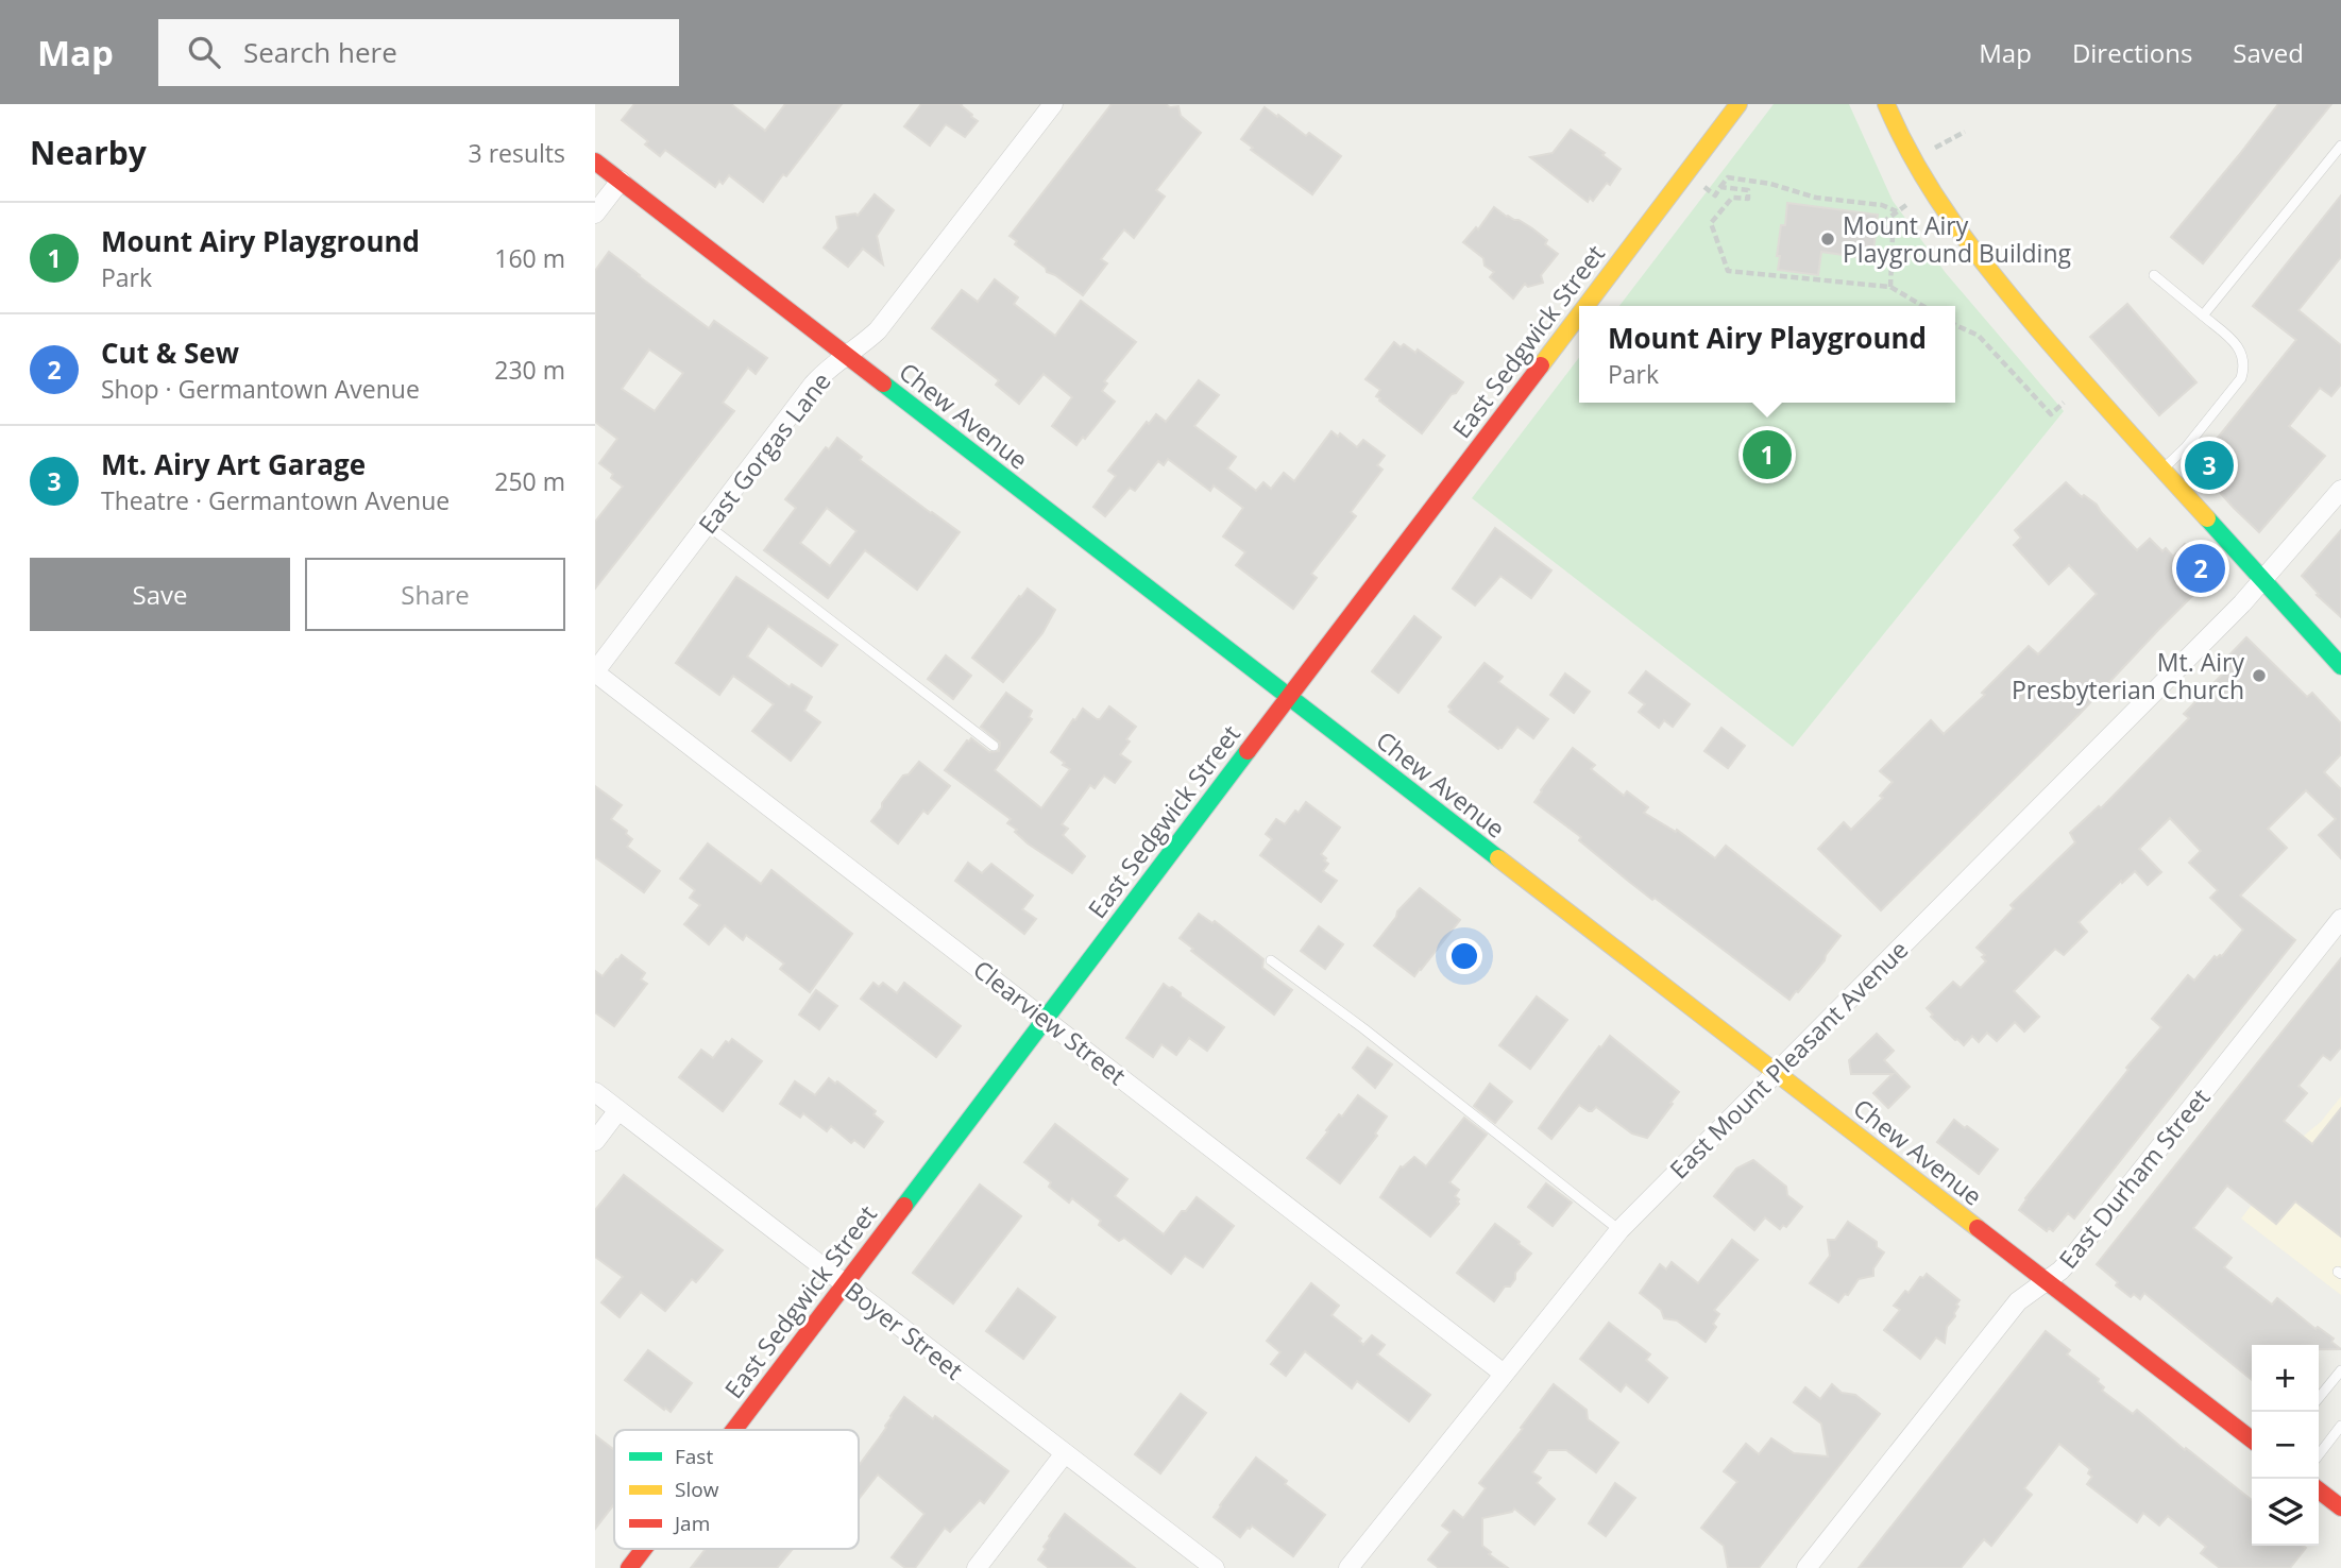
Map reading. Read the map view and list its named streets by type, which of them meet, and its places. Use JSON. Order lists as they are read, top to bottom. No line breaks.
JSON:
{"streets":{"street":["East Sedgwick Street","Chew Avenue","East Gorgas Lane","Clearview Street","East Mount Pleasant Avenue","East Durham Street","Boyer Street"]},"crossings":[["East Sedgwick Street","Chew Avenue"],["East Sedgwick Street","Clearview Street"],["East Sedgwick Street","Boyer Street"],["Chew Avenue","East Gorgas Lane"],["Chew Avenue","East Mount Pleasant Avenue"],["Chew Avenue","East Durham Street"],["East Gorgas Lane","Clearview Street"],["Clearview Street","East Mount Pleasant Avenue"]],"places":["Mount Airy Playground Building","Mt. Airy Presbyterian Church"],"legend":["Fast","Slow","Jam"],"page":{"header":"Map","search":"Search here","nav":["Map","Directions","Saved"],"heading":["Nearby","3 results"],"list":[{"mark":"1","name":"Mount Airy Playground","note":"Park","value":"160 m"},{"mark":"2","name":"Cut & Sew","note":"Shop · Germantown Avenue","value":"230 m"},{"mark":"3","name":"Mt. Airy Art Garage","note":"Theatre · Germantown Avenue","value":"250 m"}],"popup":["Mount Airy Playground","Park"],"pins":["1","3","2"],"buttons":["Save","Share"],"map_buttons":["+","−"]}}
